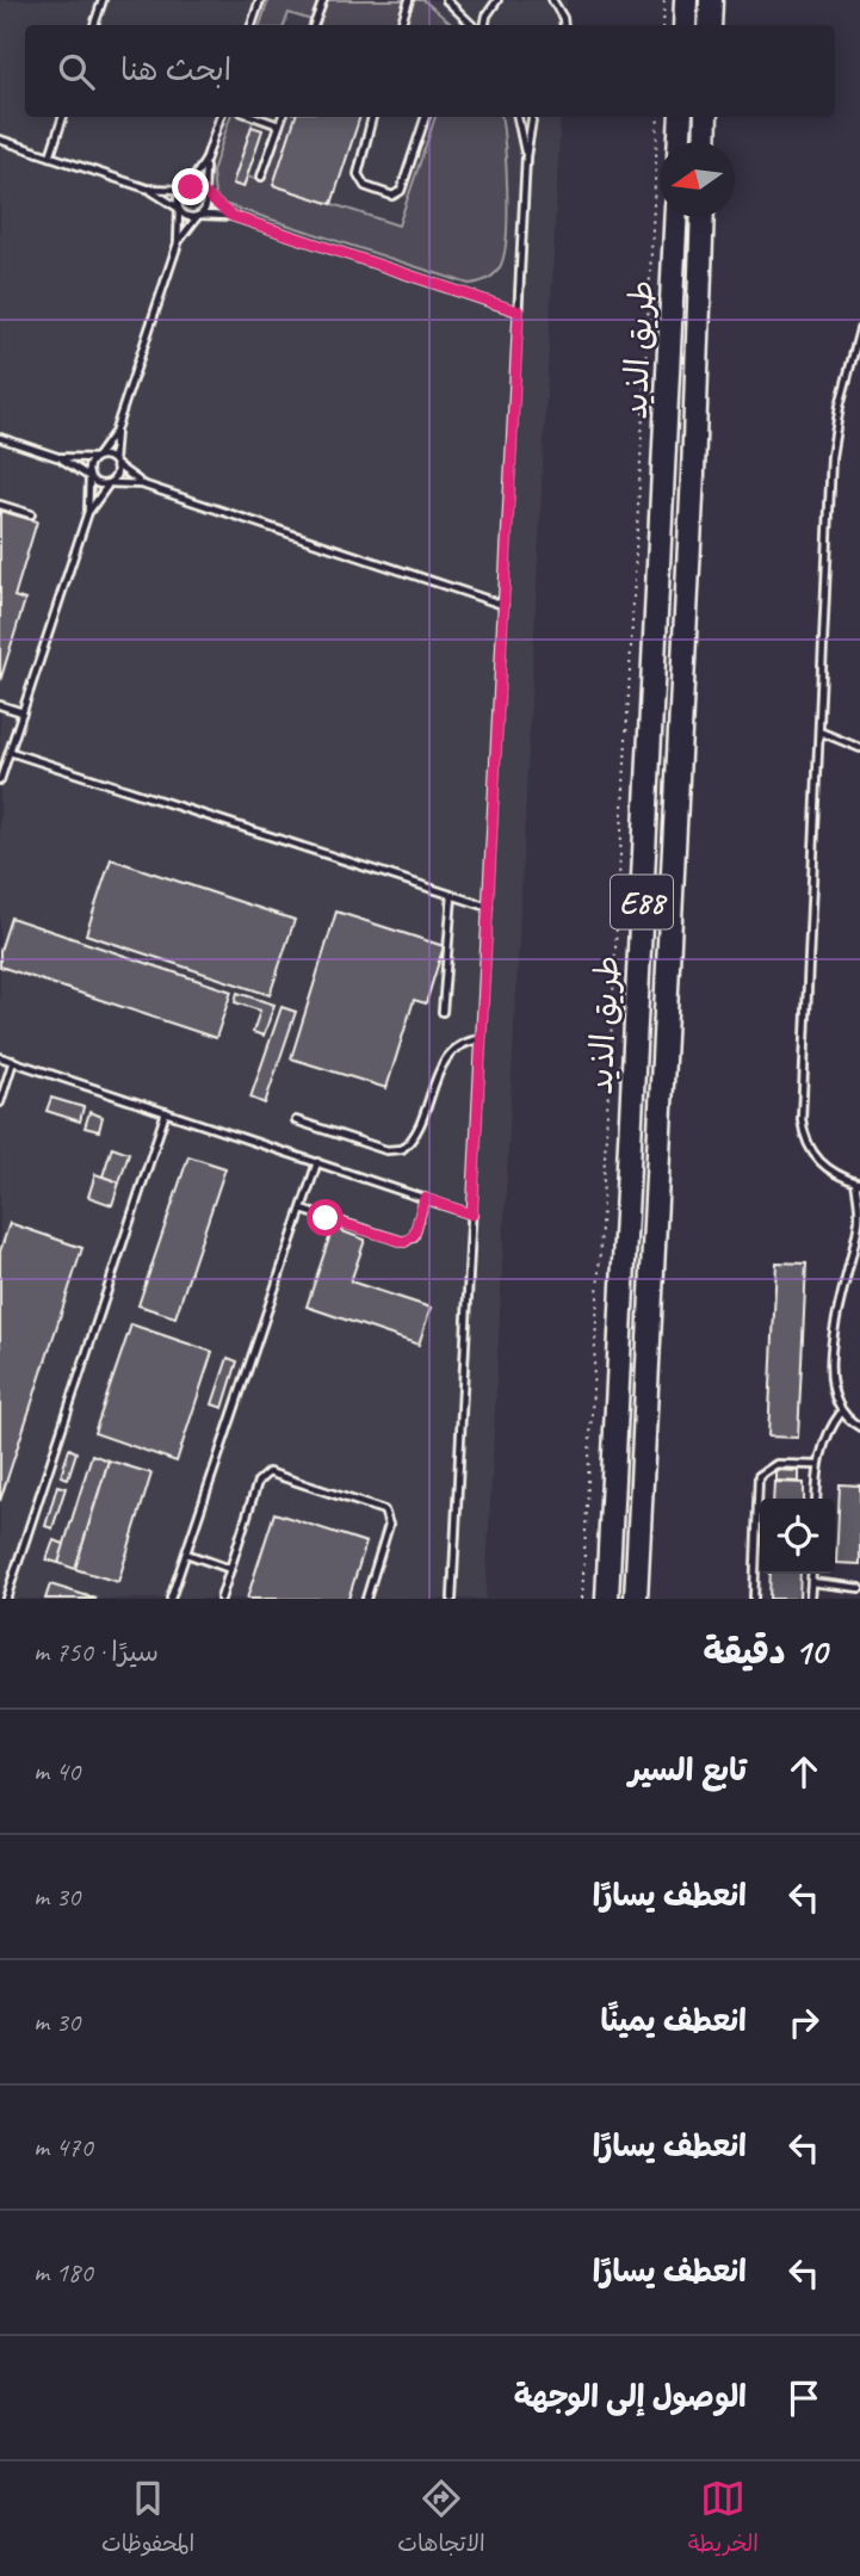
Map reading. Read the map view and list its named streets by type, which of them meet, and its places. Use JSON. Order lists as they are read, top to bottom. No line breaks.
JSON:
{"streets":{"highway":["طريق الذيد","E88"]},"north":"left","page":{"search":"ابحث هنا","heading":["10 دقيقة","سيرًا · 750 m"],"list":[["تابع السير","40 m"],["انعطف يسارًا","30 m"],["انعطف يمينًا","30 m"],["انعطف يسارًا","470 m"],["انعطف يسارًا","180 m"],"الوصول إلى الوجهة"],"nav":["الخريطة","الاتجاهات","المحفوظات"]}}
